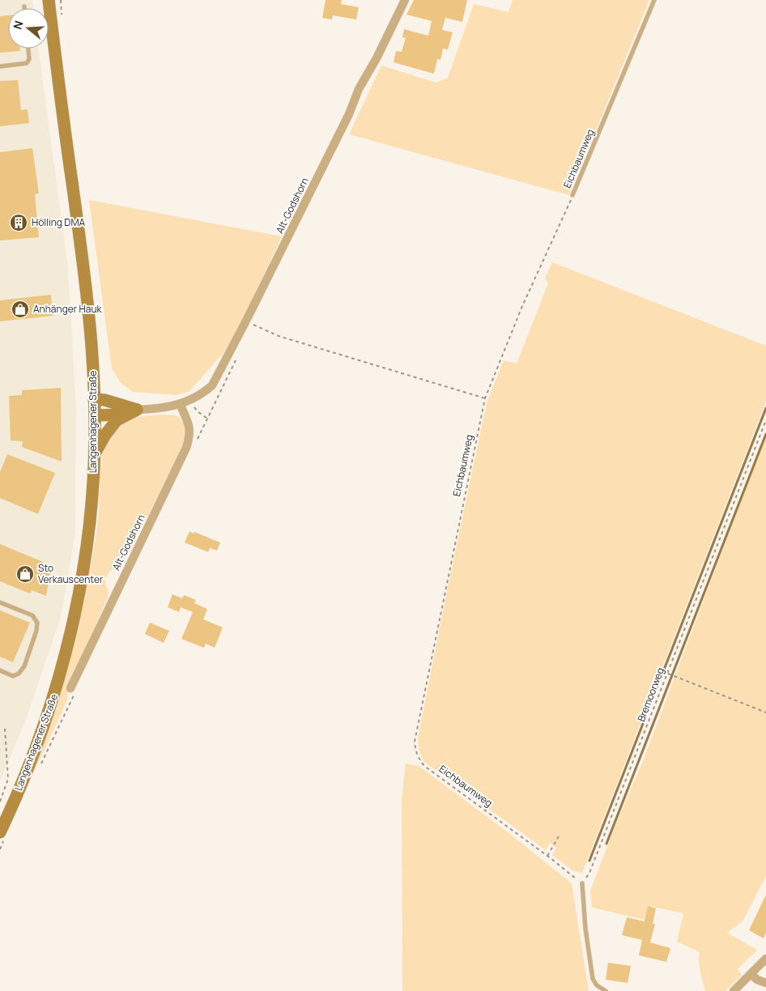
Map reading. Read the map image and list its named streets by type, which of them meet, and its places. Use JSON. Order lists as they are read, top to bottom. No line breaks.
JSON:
{"streets":{"main road":["Langenhagener Straße"],"street":["Alt-Godshorn"],"lane":["Eichbaumweg"],"path":["Bremoorweg"]},"crossings":[["Eichbaumweg","Bremoorweg"]],"places":{"building":["Hölling DMA"],"shop":["Anhänger Hauk","Sto Verkauscenter"]},"north":"left"}
